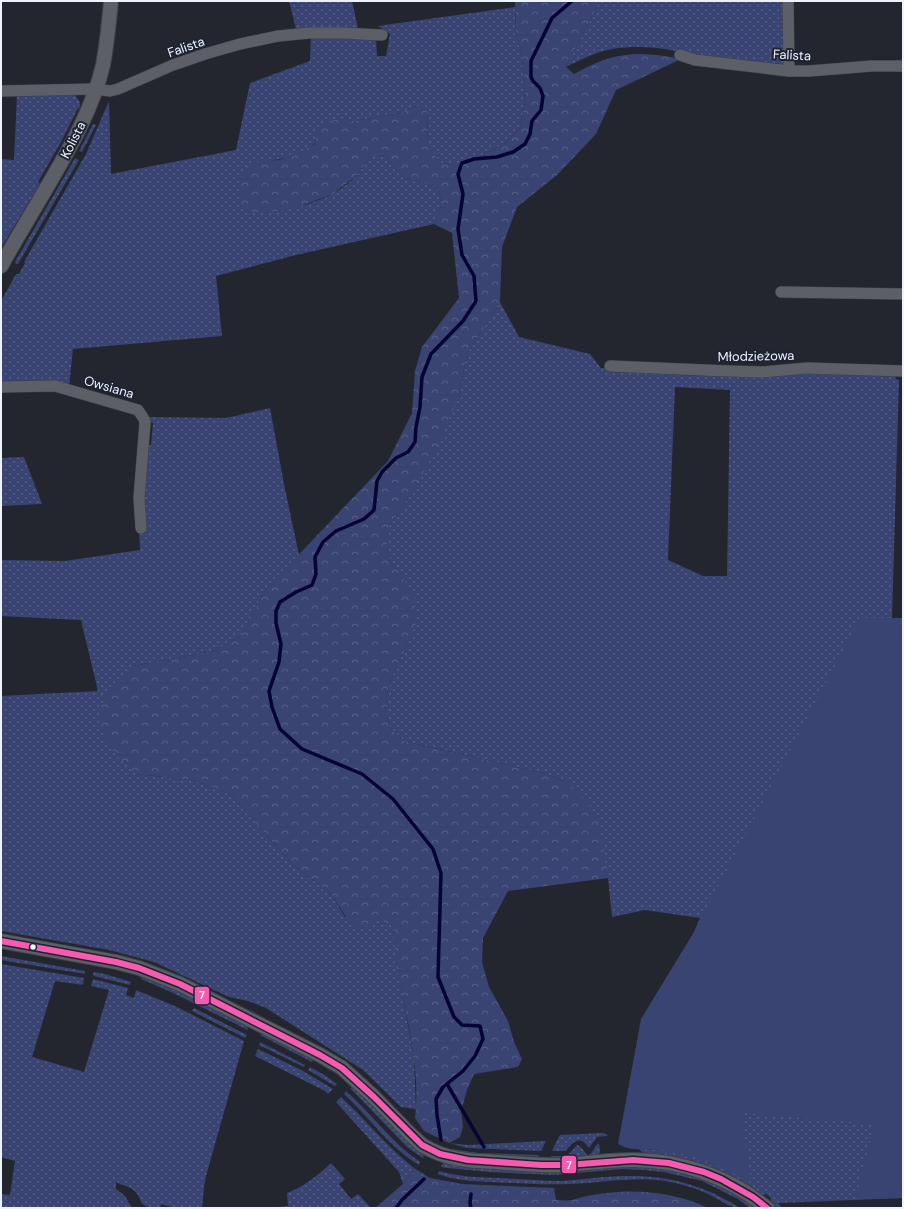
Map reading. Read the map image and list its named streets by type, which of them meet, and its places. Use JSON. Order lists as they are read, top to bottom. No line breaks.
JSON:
{"streets":{"street":["Falista","Kolista","Młodzieżowa","Owsiana"]},"crossings":[["Falista","Kolista"]],"lines":["transit line 7"]}
